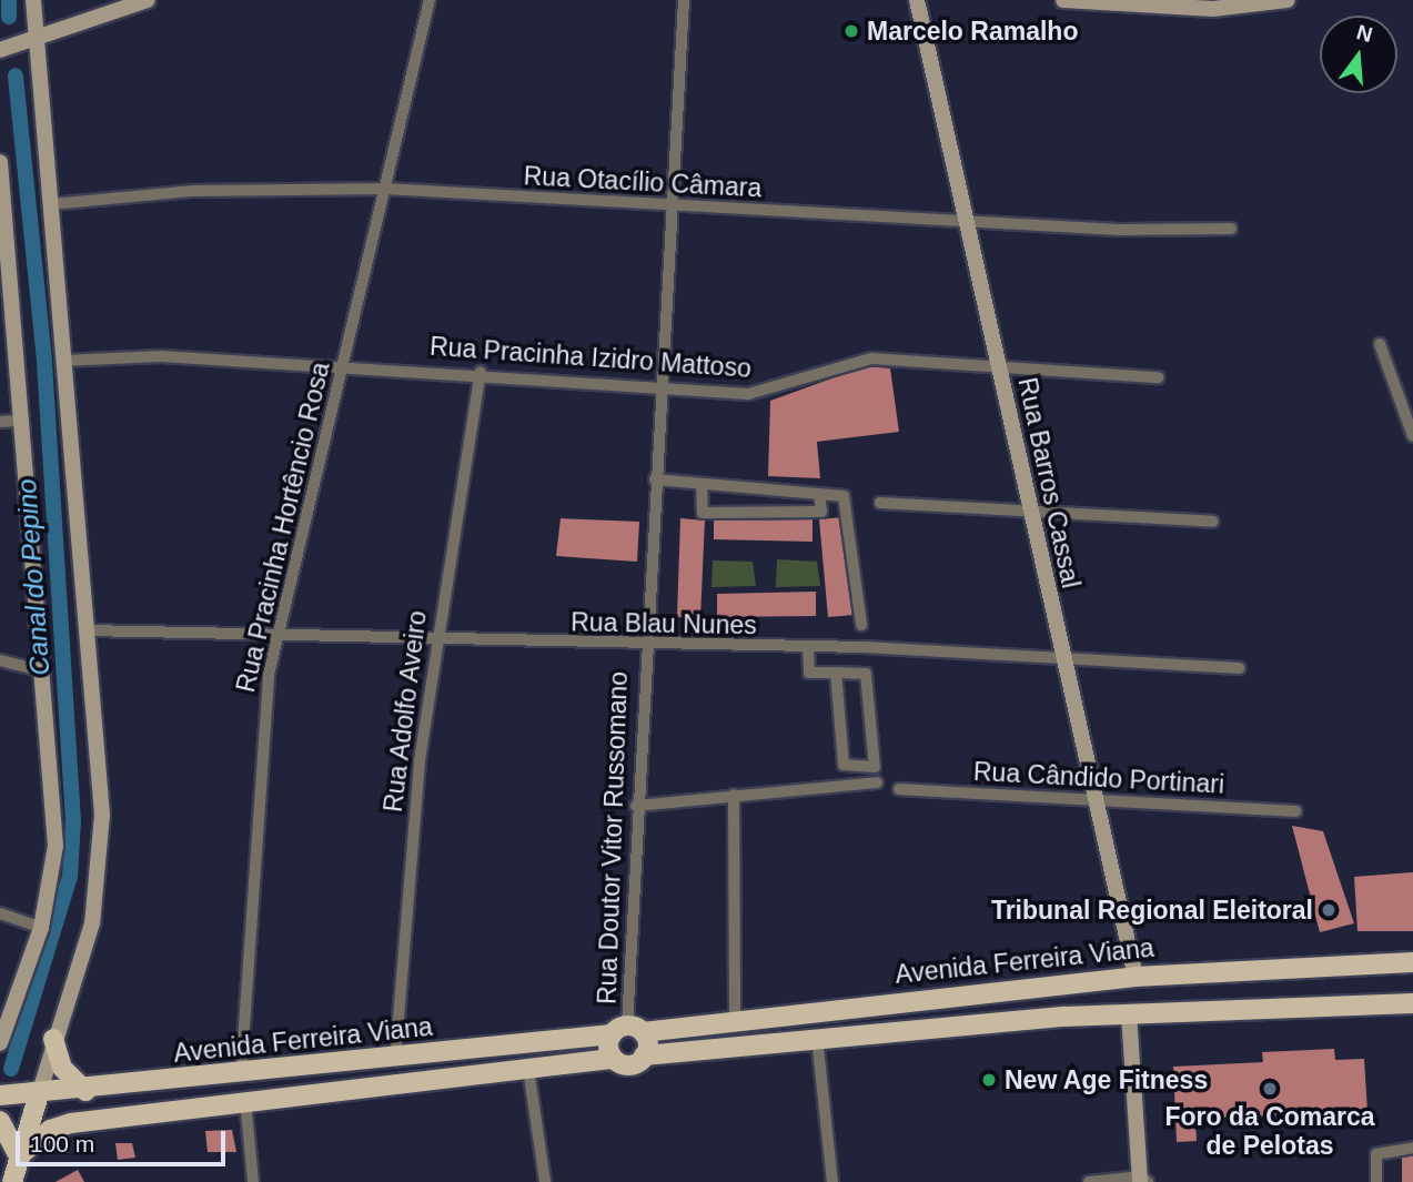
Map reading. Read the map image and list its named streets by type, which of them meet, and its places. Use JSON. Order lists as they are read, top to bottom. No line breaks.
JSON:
{"streets":{"main road":["Rua Barros Cassal","Avenida Ferreira Viana"],"street":["Rua Otacílio Câmara","Rua Pracinha Izidro Mattoso","Rua Pracinha Hortêncio Rosa","Rua Blau Nunes","Rua Adolfo Aveiro","Rua Cândido Portinari","Rua Doutor Vitor Russomano"]},"crossings":[["Rua Otacílio Câmara","Rua Barros Cassal"],["Rua Otacílio Câmara","Rua Pracinha Hortêncio Rosa"],["Rua Otacílio Câmara","Rua Doutor Vitor Russomano"],["Rua Pracinha Izidro Mattoso","Rua Barros Cassal"],["Rua Pracinha Izidro Mattoso","Rua Pracinha Hortêncio Rosa"],["Rua Pracinha Izidro Mattoso","Rua Adolfo Aveiro"],["Rua Pracinha Izidro Mattoso","Rua Doutor Vitor Russomano"],["Rua Barros Cassal","Rua Blau Nunes"],["Rua Barros Cassal","Rua Cândido Portinari"],["Rua Barros Cassal","Avenida Ferreira Viana"],["Rua Pracinha Hortêncio Rosa","Rua Blau Nunes"],["Rua Pracinha Hortêncio Rosa","Avenida Ferreira Viana"],["Rua Blau Nunes","Rua Adolfo Aveiro"],["Rua Blau Nunes","Rua Doutor Vitor Russomano"],["Rua Adolfo Aveiro","Avenida Ferreira Viana"],["Rua Doutor Vitor Russomano","Avenida Ferreira Viana"]],"water":["Canal do Pepino"],"places":["Marcelo Ramalho","Tribunal Regional Eleitoral","New Age Fitness","Foro da Comarca de Pelotas"],"scale_bar":"100 m","north":"top"}
